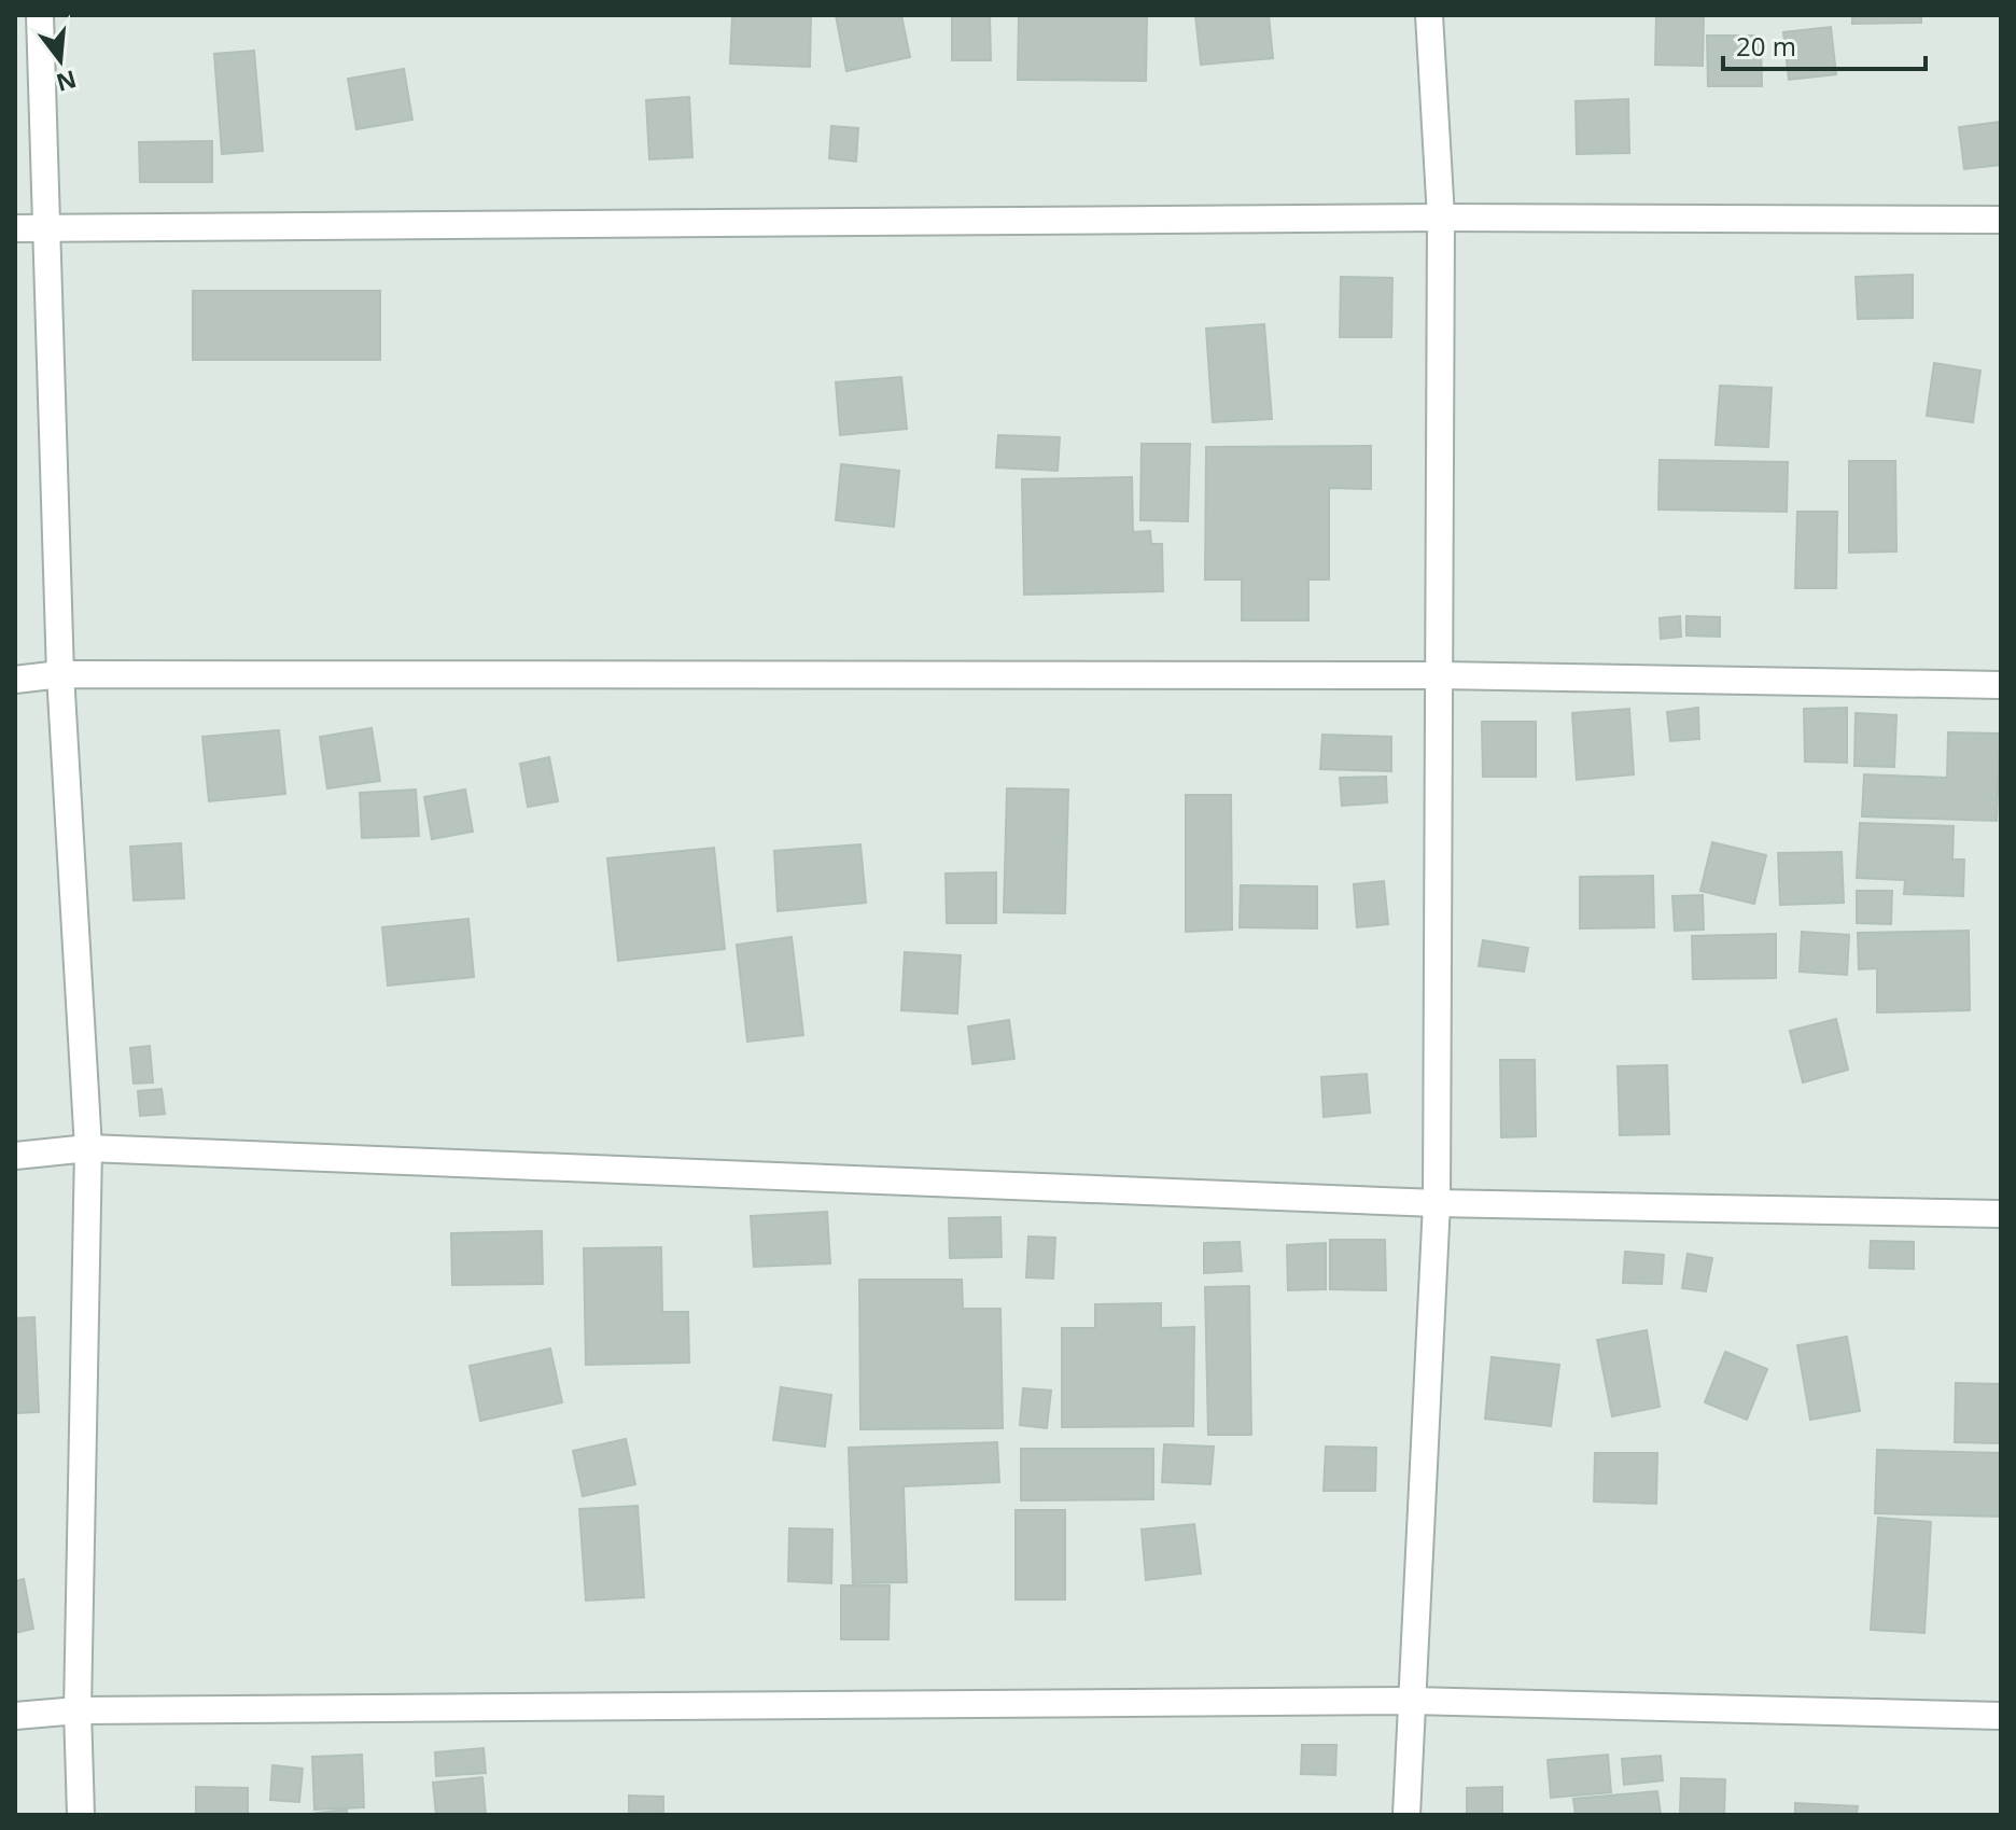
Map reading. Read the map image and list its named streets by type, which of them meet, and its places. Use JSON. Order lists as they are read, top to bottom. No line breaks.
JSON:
{"scale_bar":"20 m","north":"bottom"}
